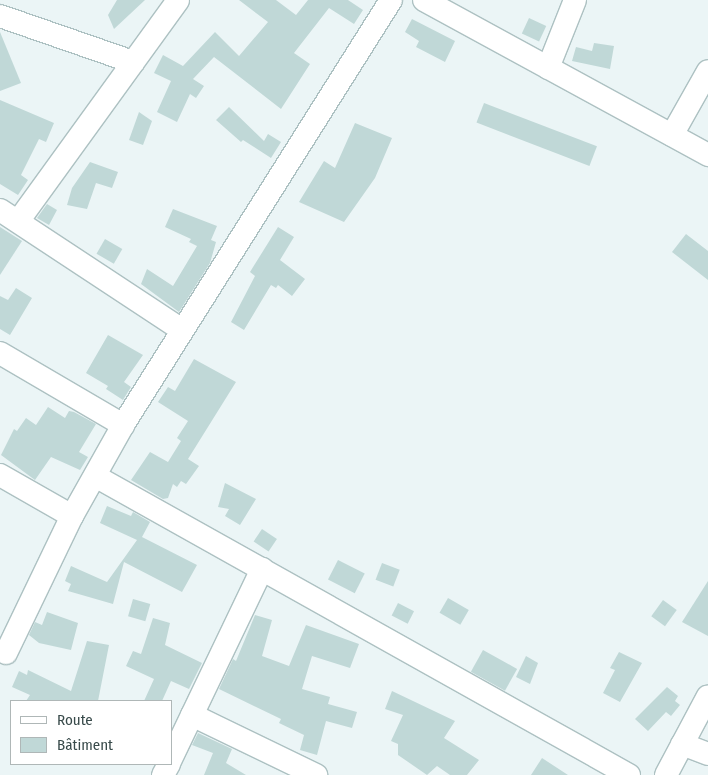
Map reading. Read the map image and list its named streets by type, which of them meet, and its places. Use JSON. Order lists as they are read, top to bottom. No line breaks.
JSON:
{"legend":["Route","Bâtiment"]}
